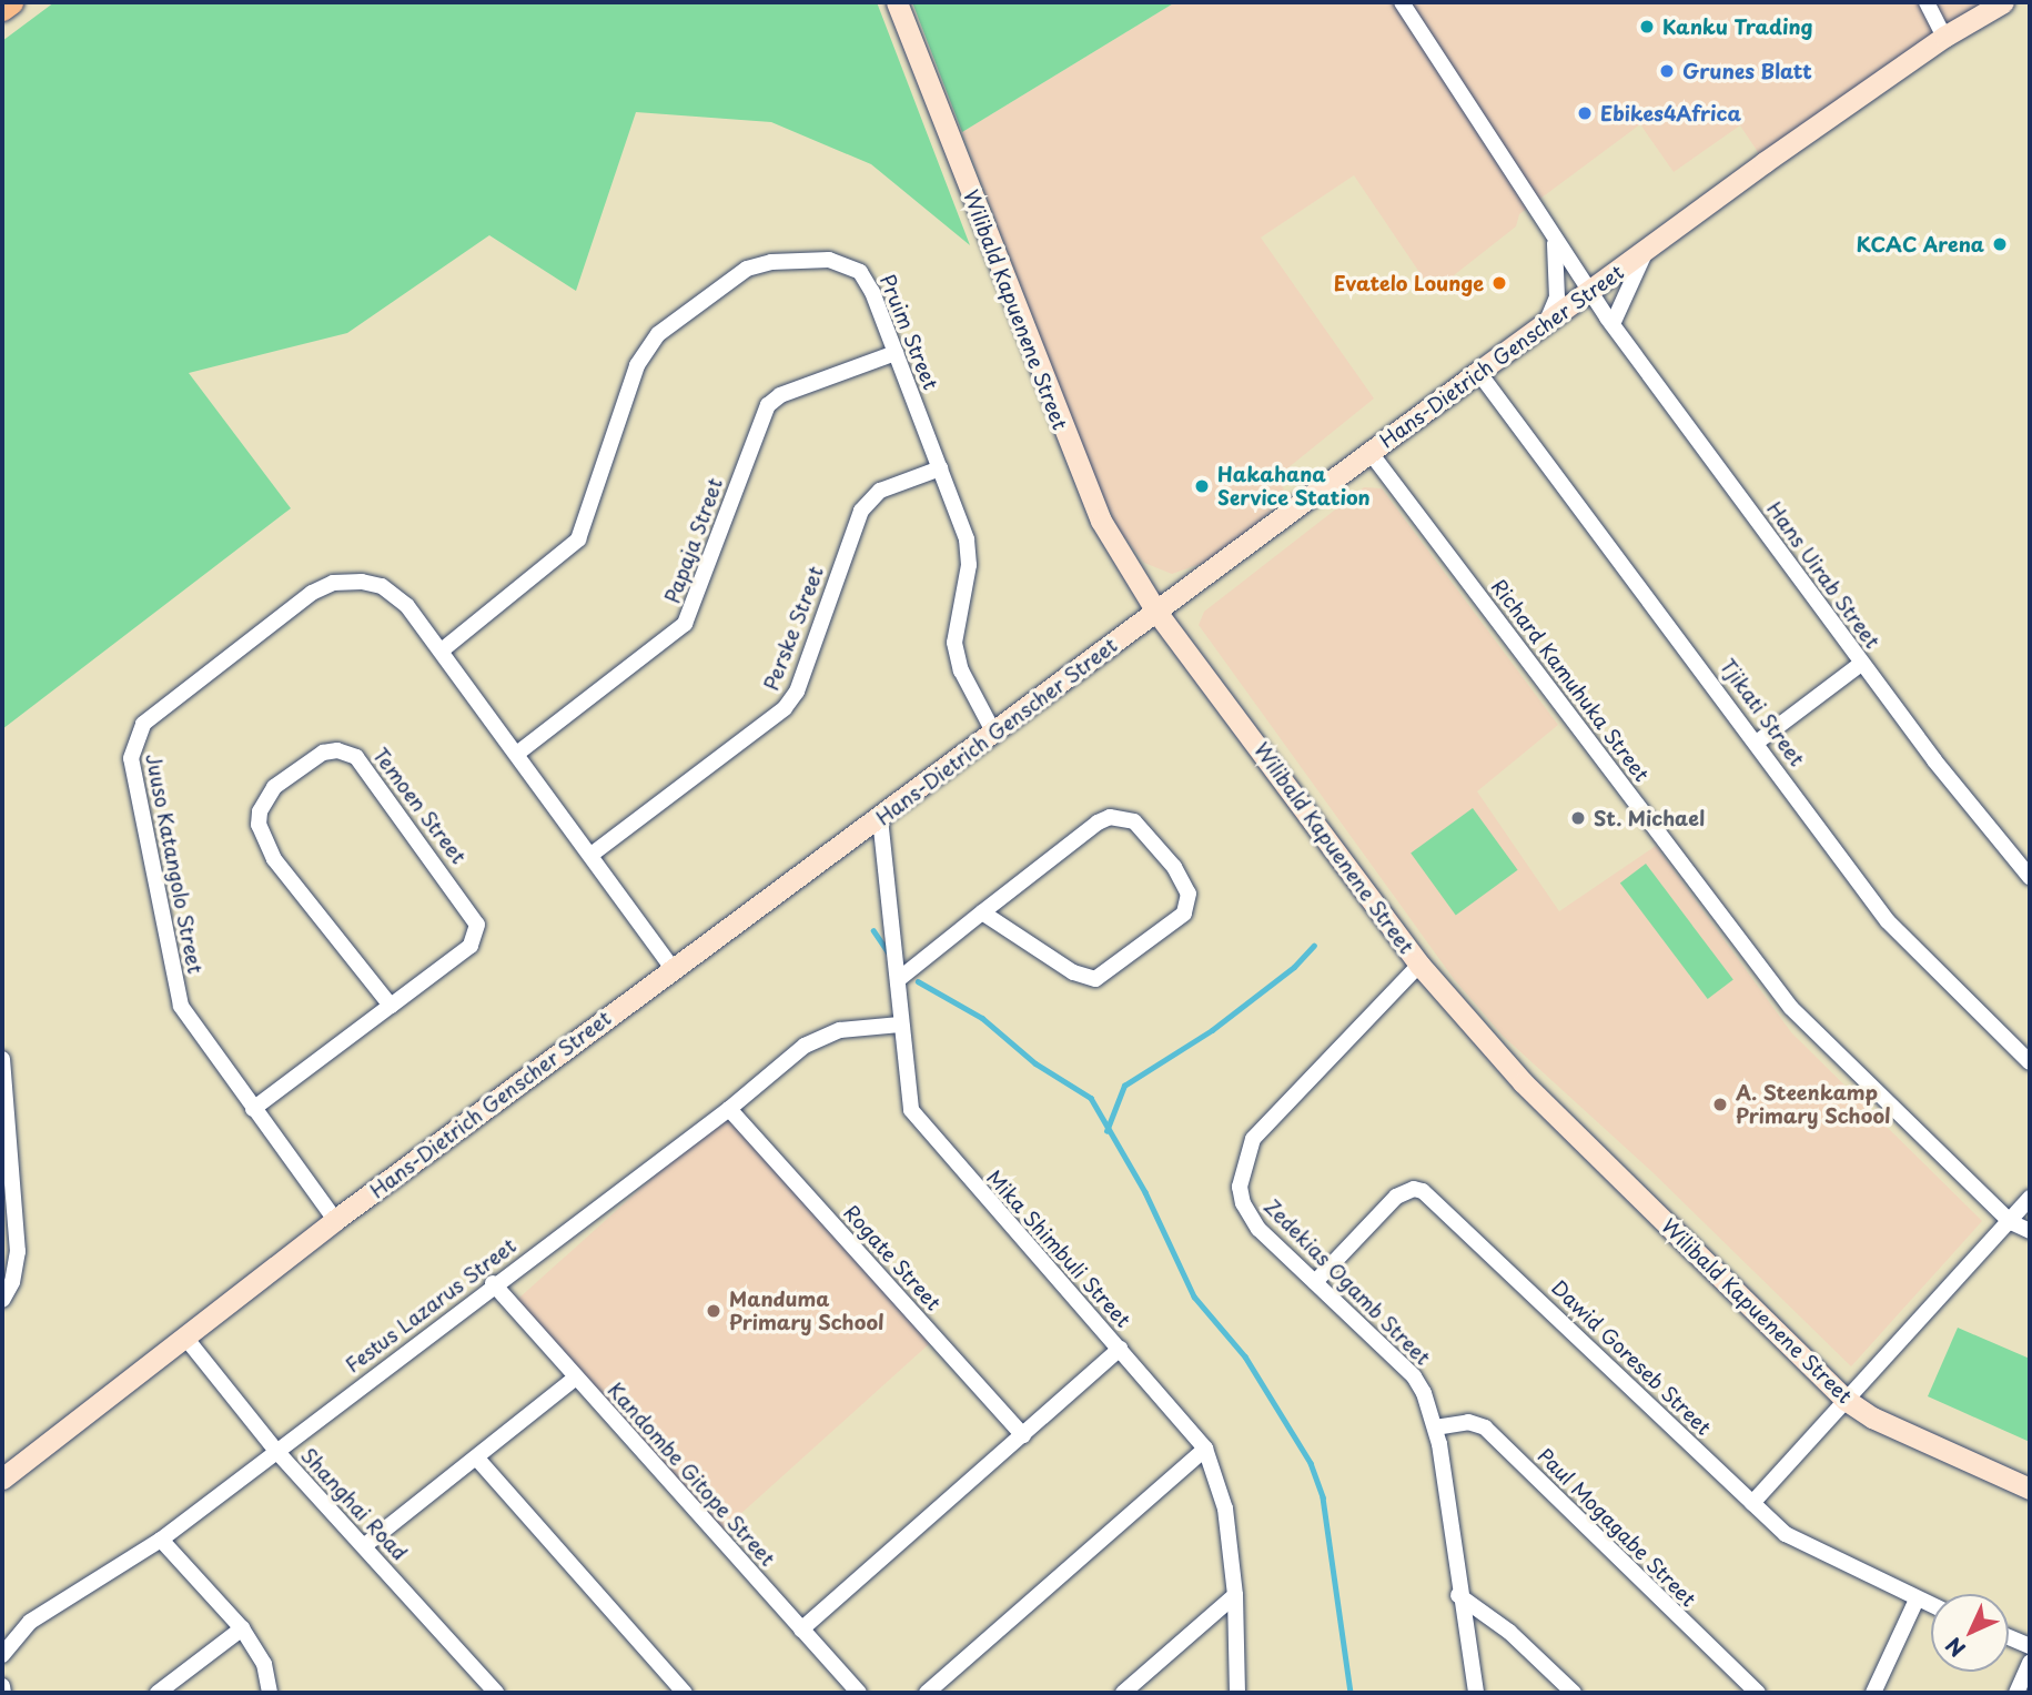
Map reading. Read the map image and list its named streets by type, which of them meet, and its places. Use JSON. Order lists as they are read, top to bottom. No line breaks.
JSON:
{"streets":{"street":["Wilibald Kapuenene Street","Pruim Street","Hans-Dietrich Genscher Street","Papaja Street","Hans Uirab Street","Perske Street","Richard Kamuhuka Street","Tjikati Street","Temoen Street","Juuso Katangolo Street","Mika Shimbuli Street","Rogate Street","Zedekias Ogamb Street","Festus Lazarus Street","Dawid Goreseb Street","Kandombe Gitope Street","Shanghai Road","Paul Mogagabe Street"]},"crossings":[["Wilibald Kapuenene Street","Hans-Dietrich Genscher Street"],["Wilibald Kapuenene Street","Zedekias Ogamb Street"],["Pruim Street","Hans-Dietrich Genscher Street"],["Pruim Street","Papaja Street"],["Pruim Street","Perske Street"],["Pruim Street","Juuso Katangolo Street"],["Hans-Dietrich Genscher Street","Hans Uirab Street"],["Hans-Dietrich Genscher Street","Richard Kamuhuka Street"],["Hans-Dietrich Genscher Street","Tjikati Street"],["Hans-Dietrich Genscher Street","Juuso Katangolo Street"],["Hans-Dietrich Genscher Street","Mika Shimbuli Street"],["Hans-Dietrich Genscher Street","Shanghai Road"],["Papaja Street","Juuso Katangolo Street"],["Perske Street","Juuso Katangolo Street"],["Temoen Street","Juuso Katangolo Street"],["Mika Shimbuli Street","Festus Lazarus Street"],["Rogate Street","Festus Lazarus Street"],["Zedekias Ogamb Street","Dawid Goreseb Street"],["Zedekias Ogamb Street","Paul Mogagabe Street"],["Festus Lazarus Street","Kandombe Gitope Street"],["Festus Lazarus Street","Shanghai Road"]],"places":["Kanku Trading","Grunes Blatt","Ebikes4Africa","KCAC Arena","Evatelo Lounge","Hakahana Service Station","St. Michael","A. Steenkamp Primary School","Manduma Primary School"],"north":"bottom left"}
